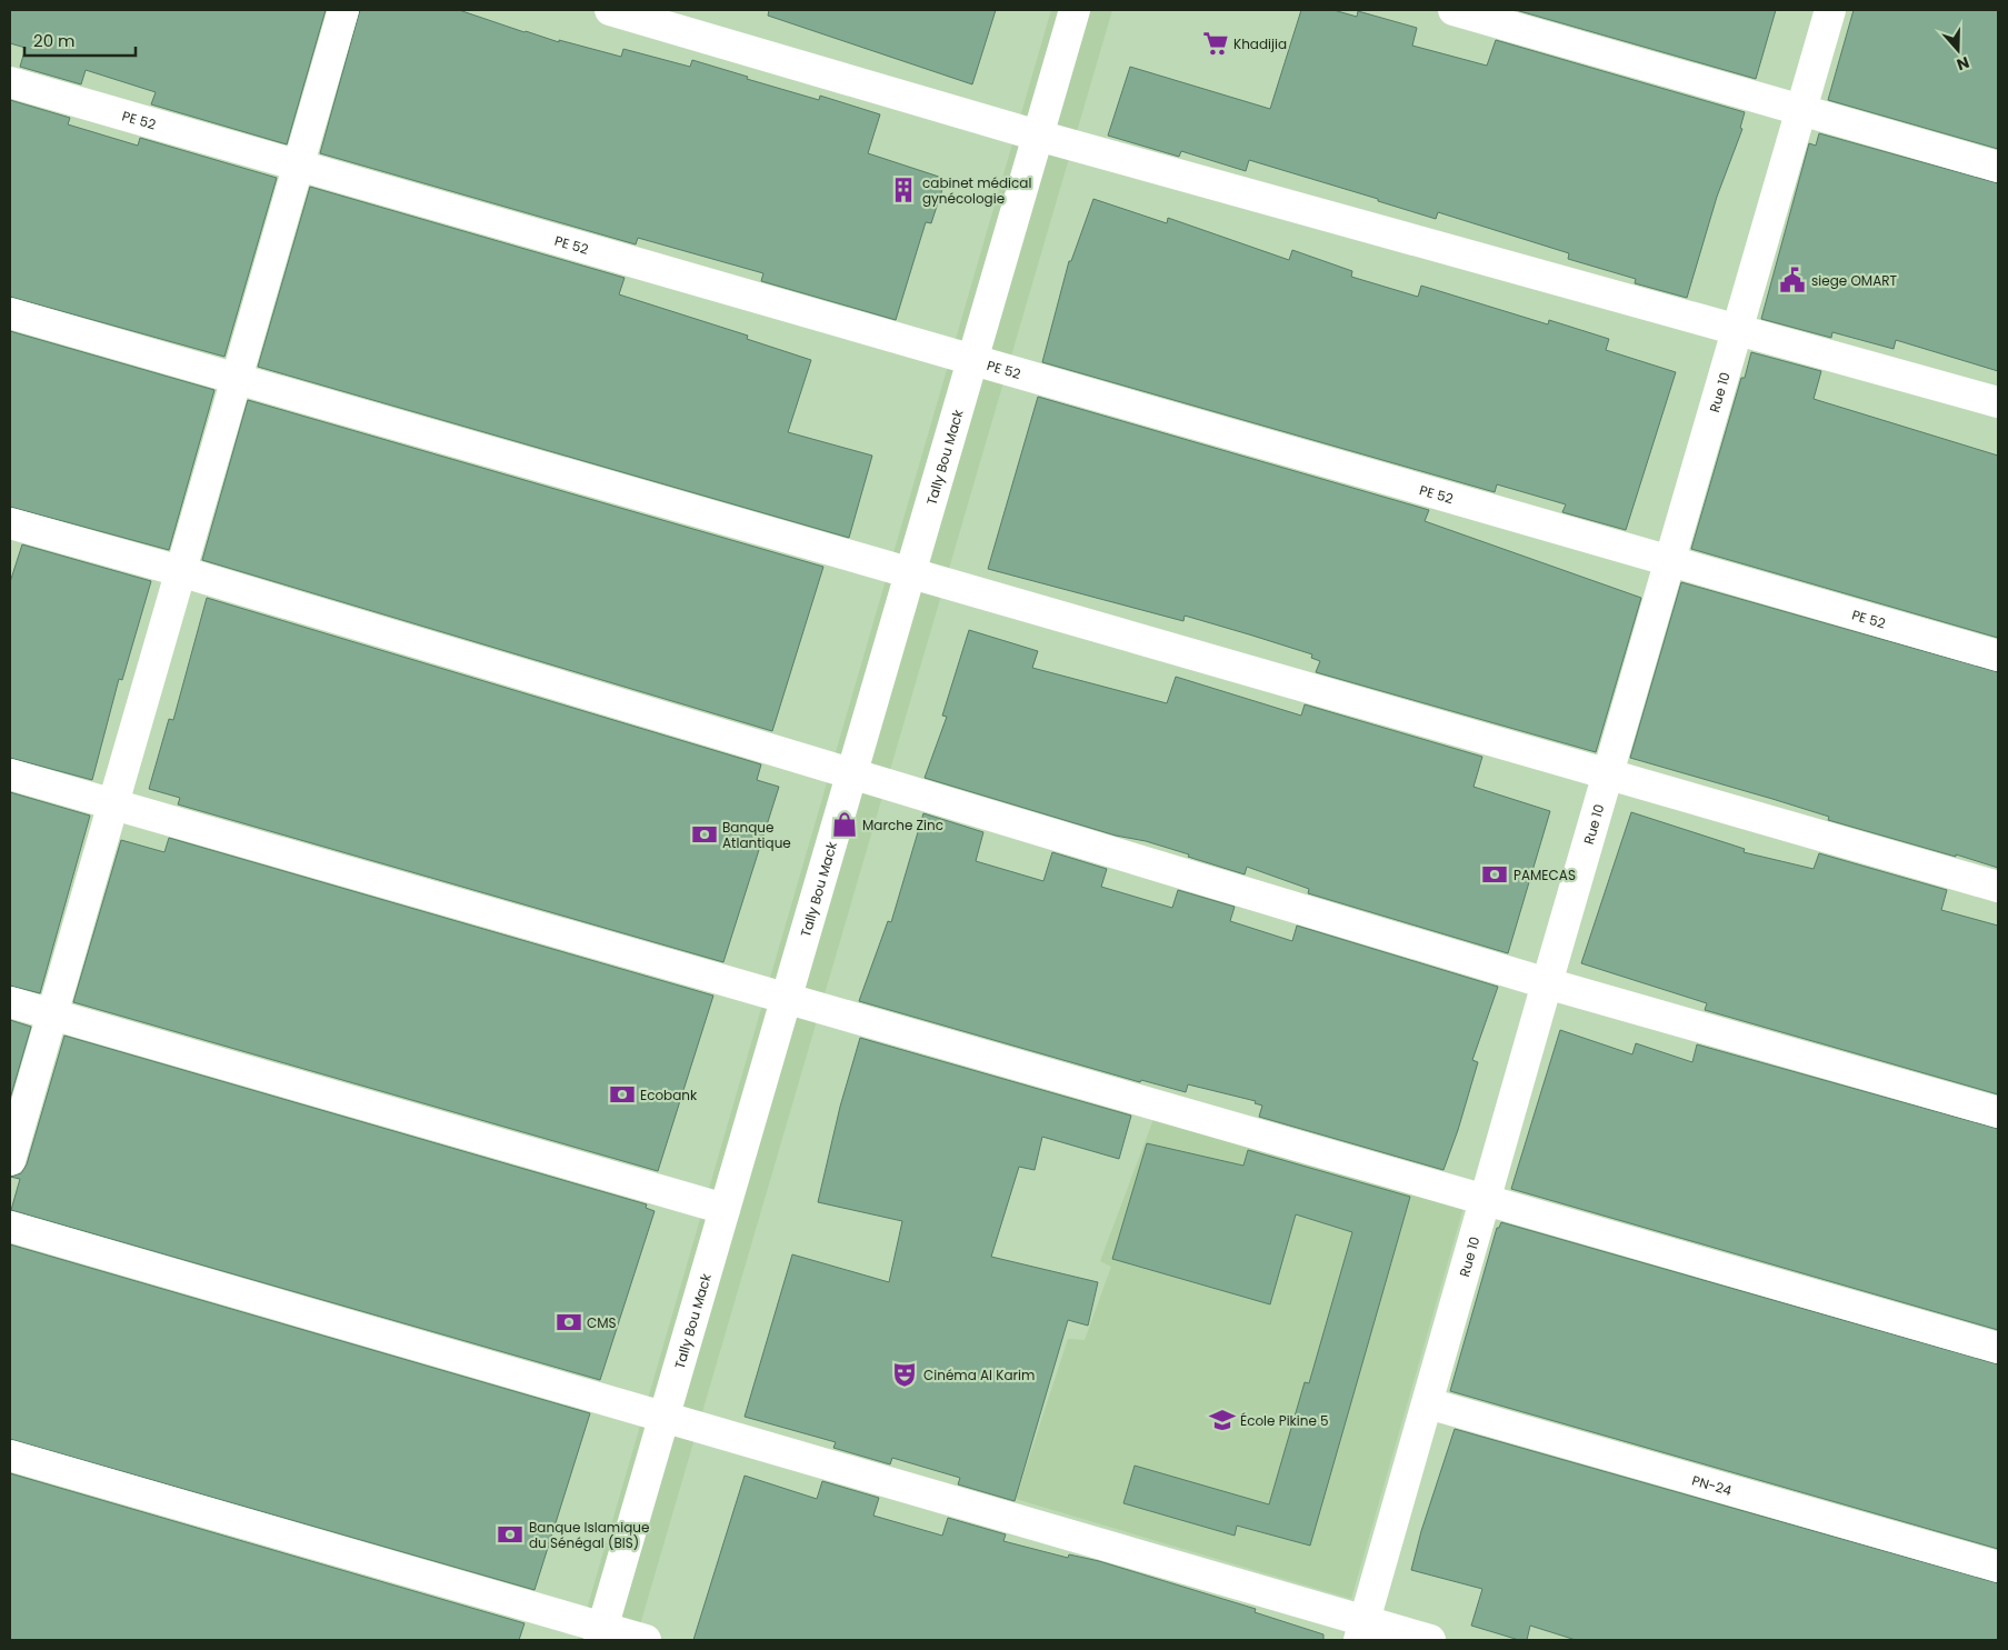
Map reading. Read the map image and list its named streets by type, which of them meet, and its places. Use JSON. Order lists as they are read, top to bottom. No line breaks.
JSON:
{"streets":{"street":["PE 52","Rue 10","Tally Bou Mack","PN-24"]},"crossings":[["PE 52","Rue 10"],["PE 52","Tally Bou Mack"],["Rue 10","PN-24"]],"places":{"supermarket":["Khadijia"],"building":["cabinet médical gynécologie"],"public building":["siege OMART"],"shop":["Marche Zinc"],"bank":["Banque Atlantique","PAMECAS","Ecobank","CMS","Banque Islamique du Sénégal (BIS)"],"theatre":["Cinéma Al Karim"],"school or university":["École Pikine 5"]},"scale_bar":"20 m","north":"bottom"}
